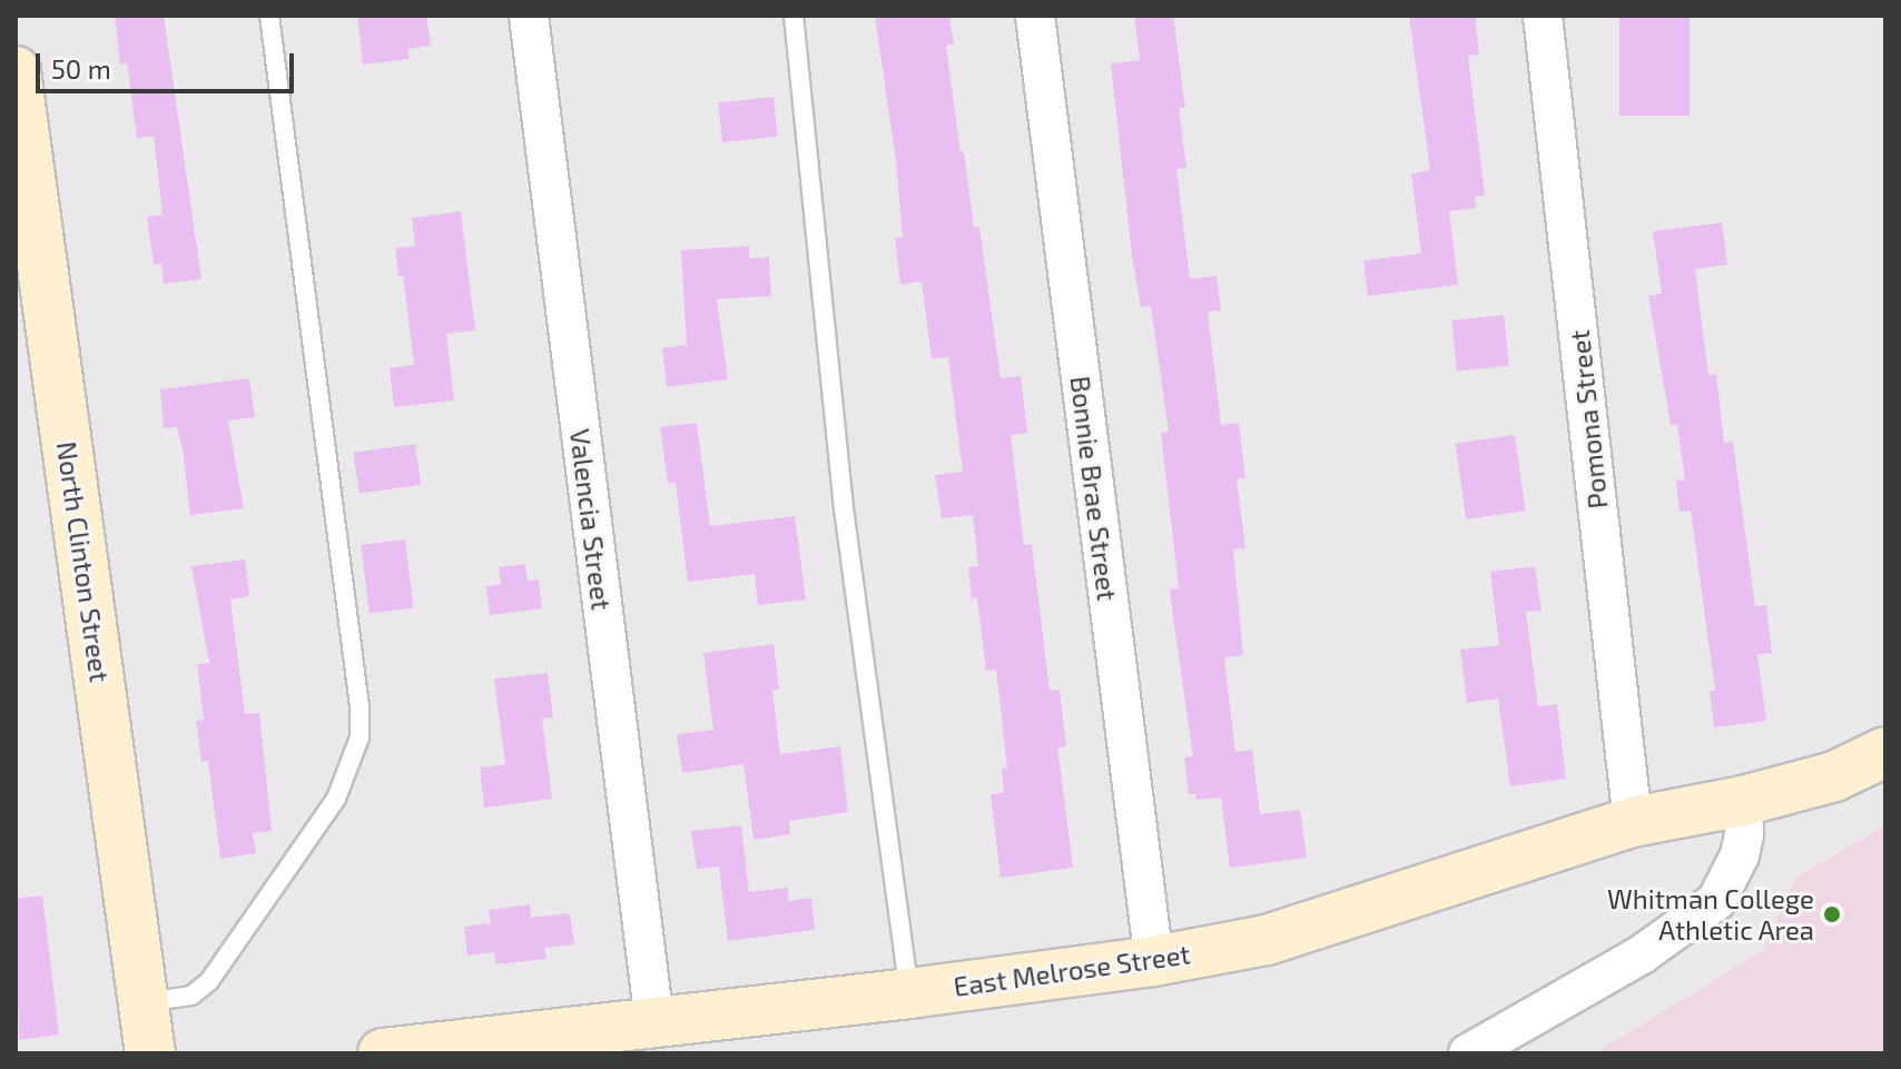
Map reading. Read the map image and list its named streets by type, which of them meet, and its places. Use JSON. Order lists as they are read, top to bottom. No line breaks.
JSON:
{"streets":{"street":["Pomona Street","Bonnie Brae Street","Valencia Street","North Clinton Street","East Melrose Street"]},"crossings":[["Pomona Street","East Melrose Street"],["Bonnie Brae Street","East Melrose Street"],["Valencia Street","East Melrose Street"]],"places":["Whitman College Athletic Area"],"scale_bar":"50 m"}
